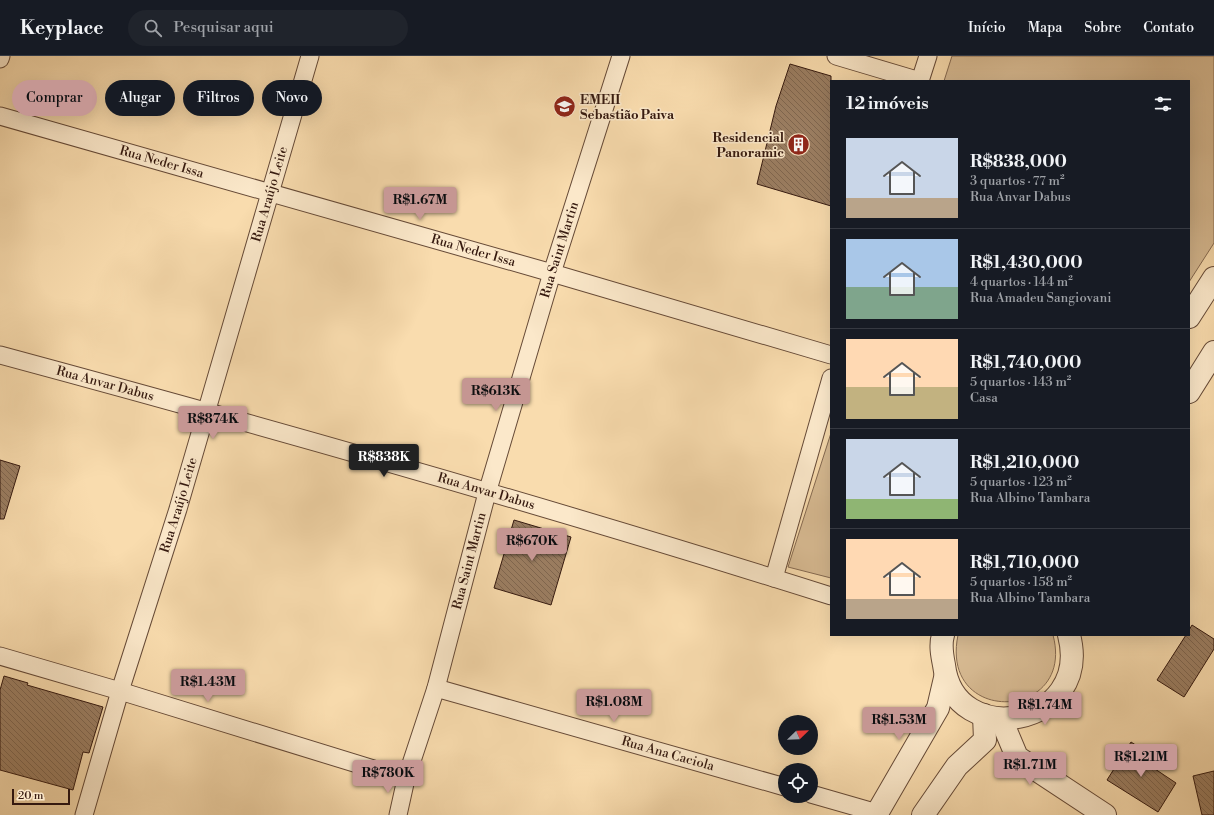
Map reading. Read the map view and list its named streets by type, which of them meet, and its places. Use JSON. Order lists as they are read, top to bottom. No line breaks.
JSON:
{"streets":{"street":["Rua Neder Issa","Rua Araújo Leite","Rua Saint Martin","Rua Anvar Dabus","Rua Ana Caciola"]},"crossings":[["Rua Neder Issa","Rua Araújo Leite"],["Rua Neder Issa","Rua Saint Martin"],["Rua Araújo Leite","Rua Anvar Dabus"],["Rua Saint Martin","Rua Anvar Dabus"],["Rua Saint Martin","Rua Ana Caciola"]],"places":{"school or university":["EMEII Sebastião Paiva"],"building":["Residencial Panoramic"]},"scale_bar":"20 m","north":"top right","page":{"header":"Keyplace","search":"Pesquisar aqui","nav":["Início","Mapa","Sobre","Contato"],"chip":["Comprar","Alugar","Filtros","Novo"],"heading":"12 imóveis","list":[{"name":"R$838,000","note":"3 quartos · 77 m² · Rua Anvar Dabus"},{"name":"R$1,430,000","note":"4 quartos · 144 m² · Rua Amadeu Sangiovani"},{"name":"R$1,740,000","note":"5 quartos · 143 m² · Casa"},{"name":"R$1,210,000","note":"5 quartos · 123 m² · Rua Albino Tambara"},{"name":"R$1,710,000","note":"5 quartos · 158 m² · Rua Albino Tambara"}],"price":["R$1.67M","R$613K","R$874K","R$838K","R$670K","R$1.43M","R$1.08M","R$1.74M","R$1.53M","R$1.21M","R$1.71M","R$780K"],"scale":"20 m"}}
